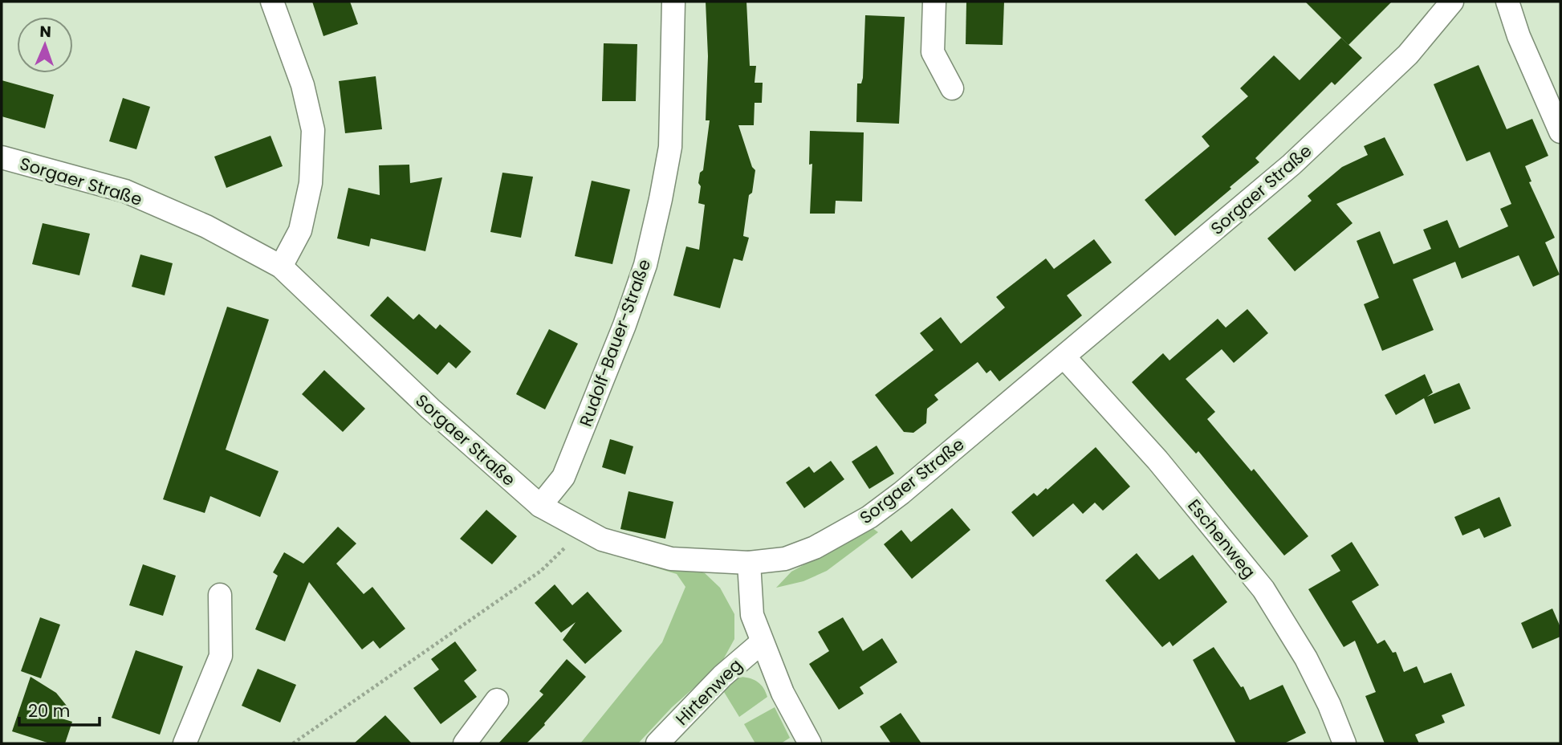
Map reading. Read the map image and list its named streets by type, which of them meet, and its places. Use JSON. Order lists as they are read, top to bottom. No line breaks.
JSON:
{"streets":{"street":["Sorgaer Straße","Rudolf-Bauer-Straße","Eschenweg","Hirtenweg"]},"crossings":[["Sorgaer Straße","Rudolf-Bauer-Straße"],["Sorgaer Straße","Eschenweg"]],"scale_bar":"20 m","north":"top"}
